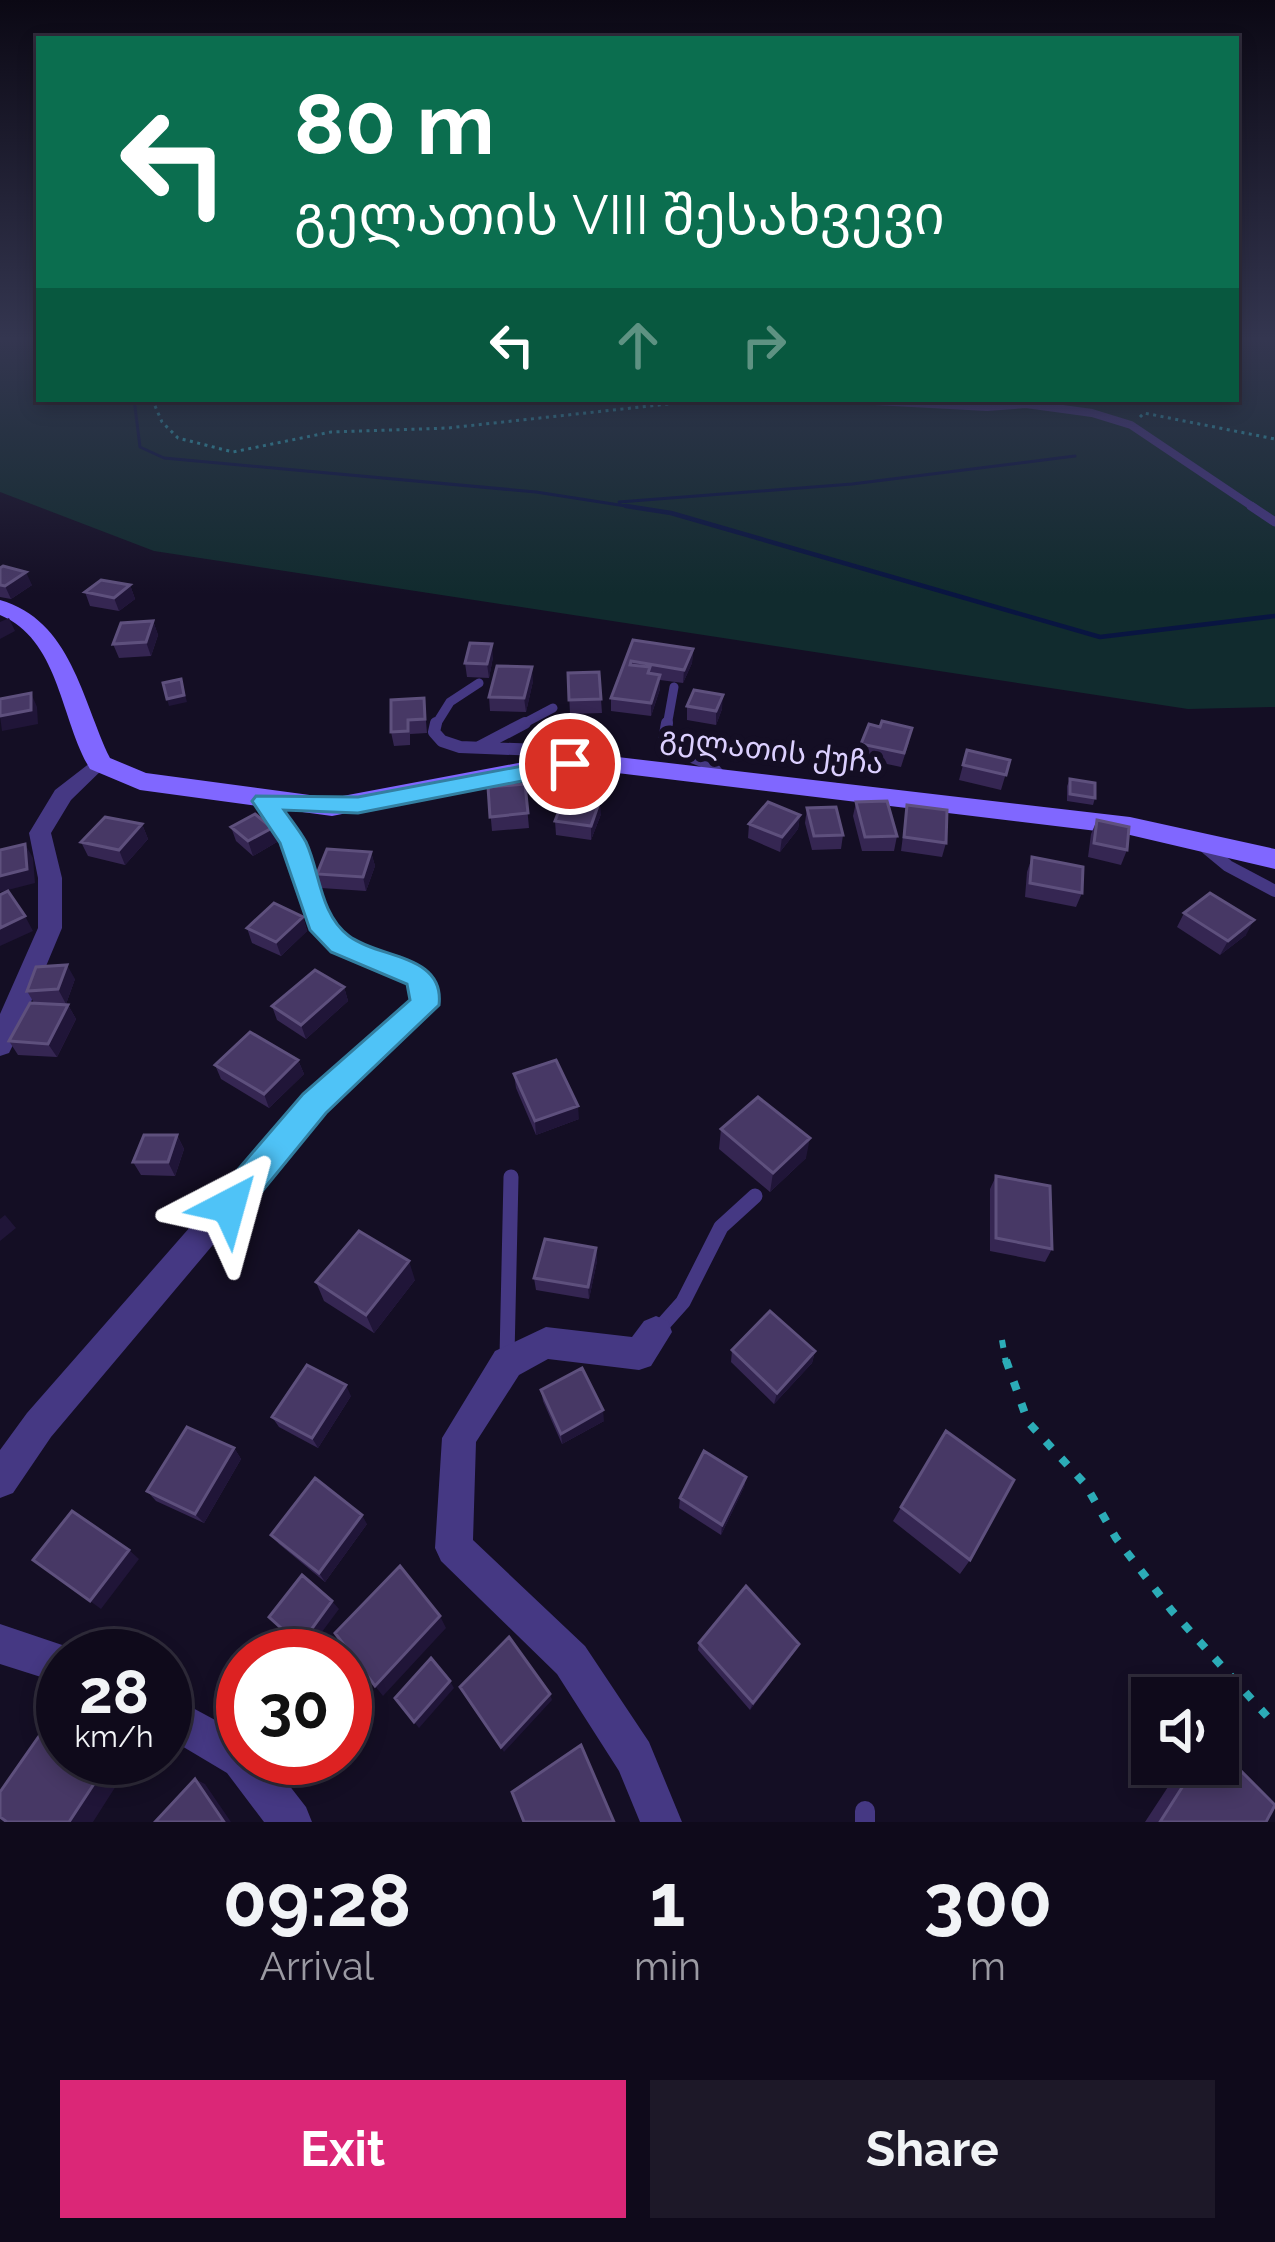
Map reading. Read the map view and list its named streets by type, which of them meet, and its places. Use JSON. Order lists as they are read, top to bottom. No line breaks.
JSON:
{"streets":{"main road":["გელათის ქუჩა"]},"page":{"turn":["80 m","გელათის VIII შესახვევი"],"speed":"28 km/h","limit":"30","eta":["09:28","Arrival","1","min","300","m"],"buttons":["Exit","Share"]}}
